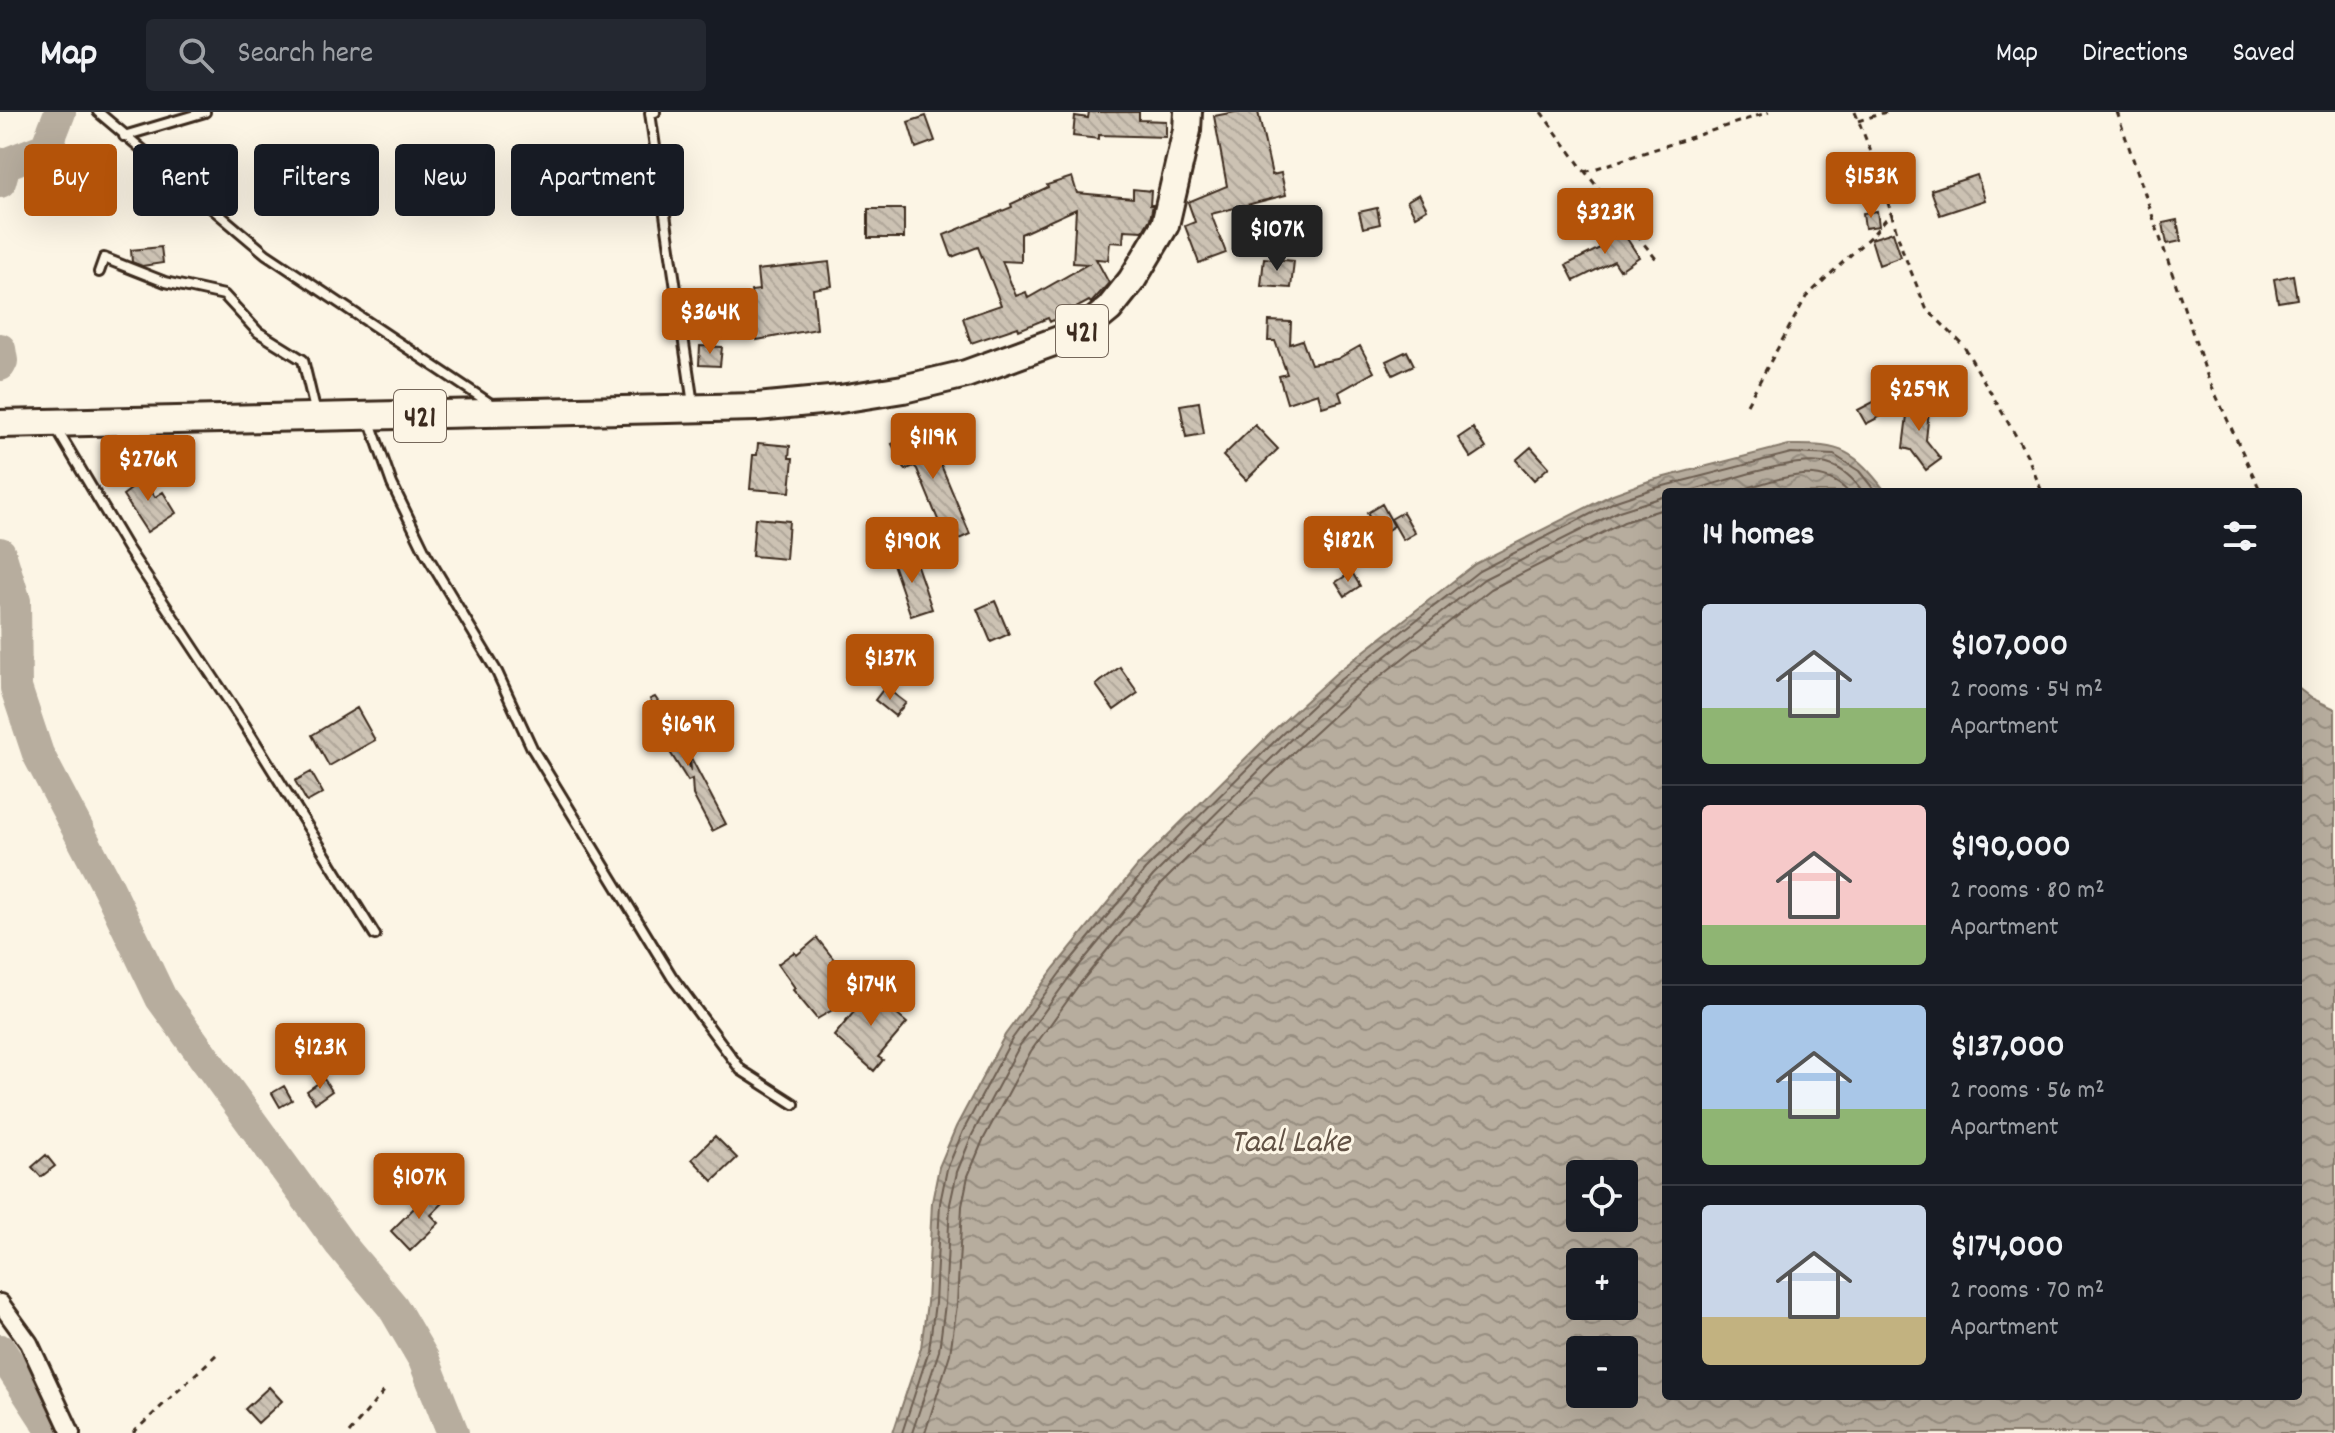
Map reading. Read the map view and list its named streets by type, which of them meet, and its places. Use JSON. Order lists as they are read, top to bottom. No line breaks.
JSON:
{"streets":{"main road":["421"]},"water":["Taal Lake"],"page":{"header":"Map","search":"Search here","nav":["Map","Directions","Saved"],"chip":["Buy","Rent","Filters","New","Apartment"],"price":["$153K","$323K","$107K","$364K","$259K","$119K","$276K","$182K","$190K","$137K","$169K","$174K","$123K","$107K"],"heading":"14 homes","list":[{"name":"$107,000","note":"2 rooms · 54 m² · Apartment"},{"name":"$190,000","note":"2 rooms · 80 m² · Apartment"},{"name":"$137,000","note":"2 rooms · 56 m² · Apartment"},{"name":"$174,000","note":"2 rooms · 70 m² · Apartment"}],"map_buttons":["+","−"]}}
